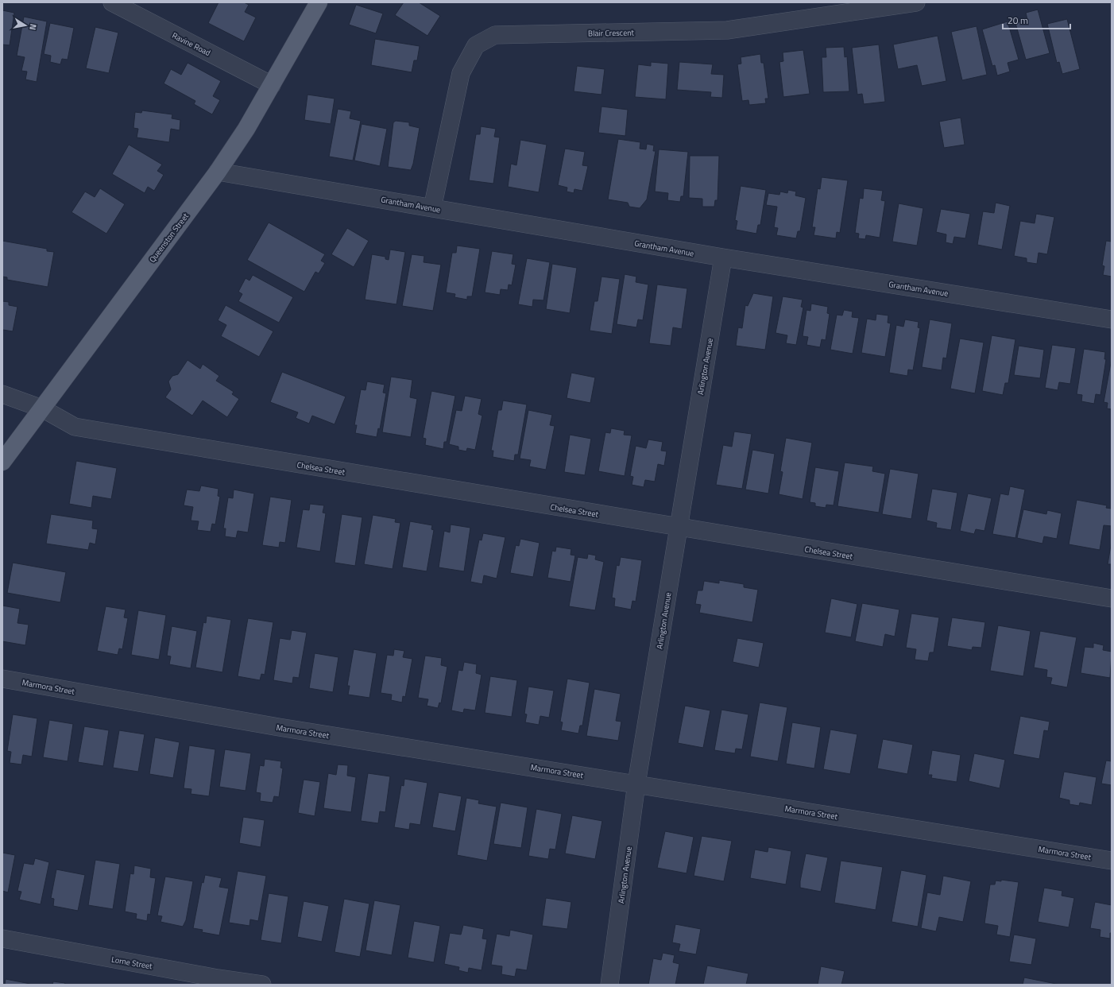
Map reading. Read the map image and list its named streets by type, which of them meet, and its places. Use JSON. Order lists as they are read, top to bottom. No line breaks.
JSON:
{"streets":{"main road":["Queenston Street"],"street":["Blair Crescent","Ravine Road","Grantham Avenue","Arlington Avenue","Chelsea Street","Marmora Street","Lorne Street"]},"crossings":[["Blair Crescent","Grantham Avenue"],["Ravine Road","Queenston Street"],["Grantham Avenue","Queenston Street"],["Grantham Avenue","Arlington Avenue"],["Queenston Street","Chelsea Street"],["Arlington Avenue","Chelsea Street"],["Arlington Avenue","Marmora Street"]],"scale_bar":"20 m","north":"right"}
